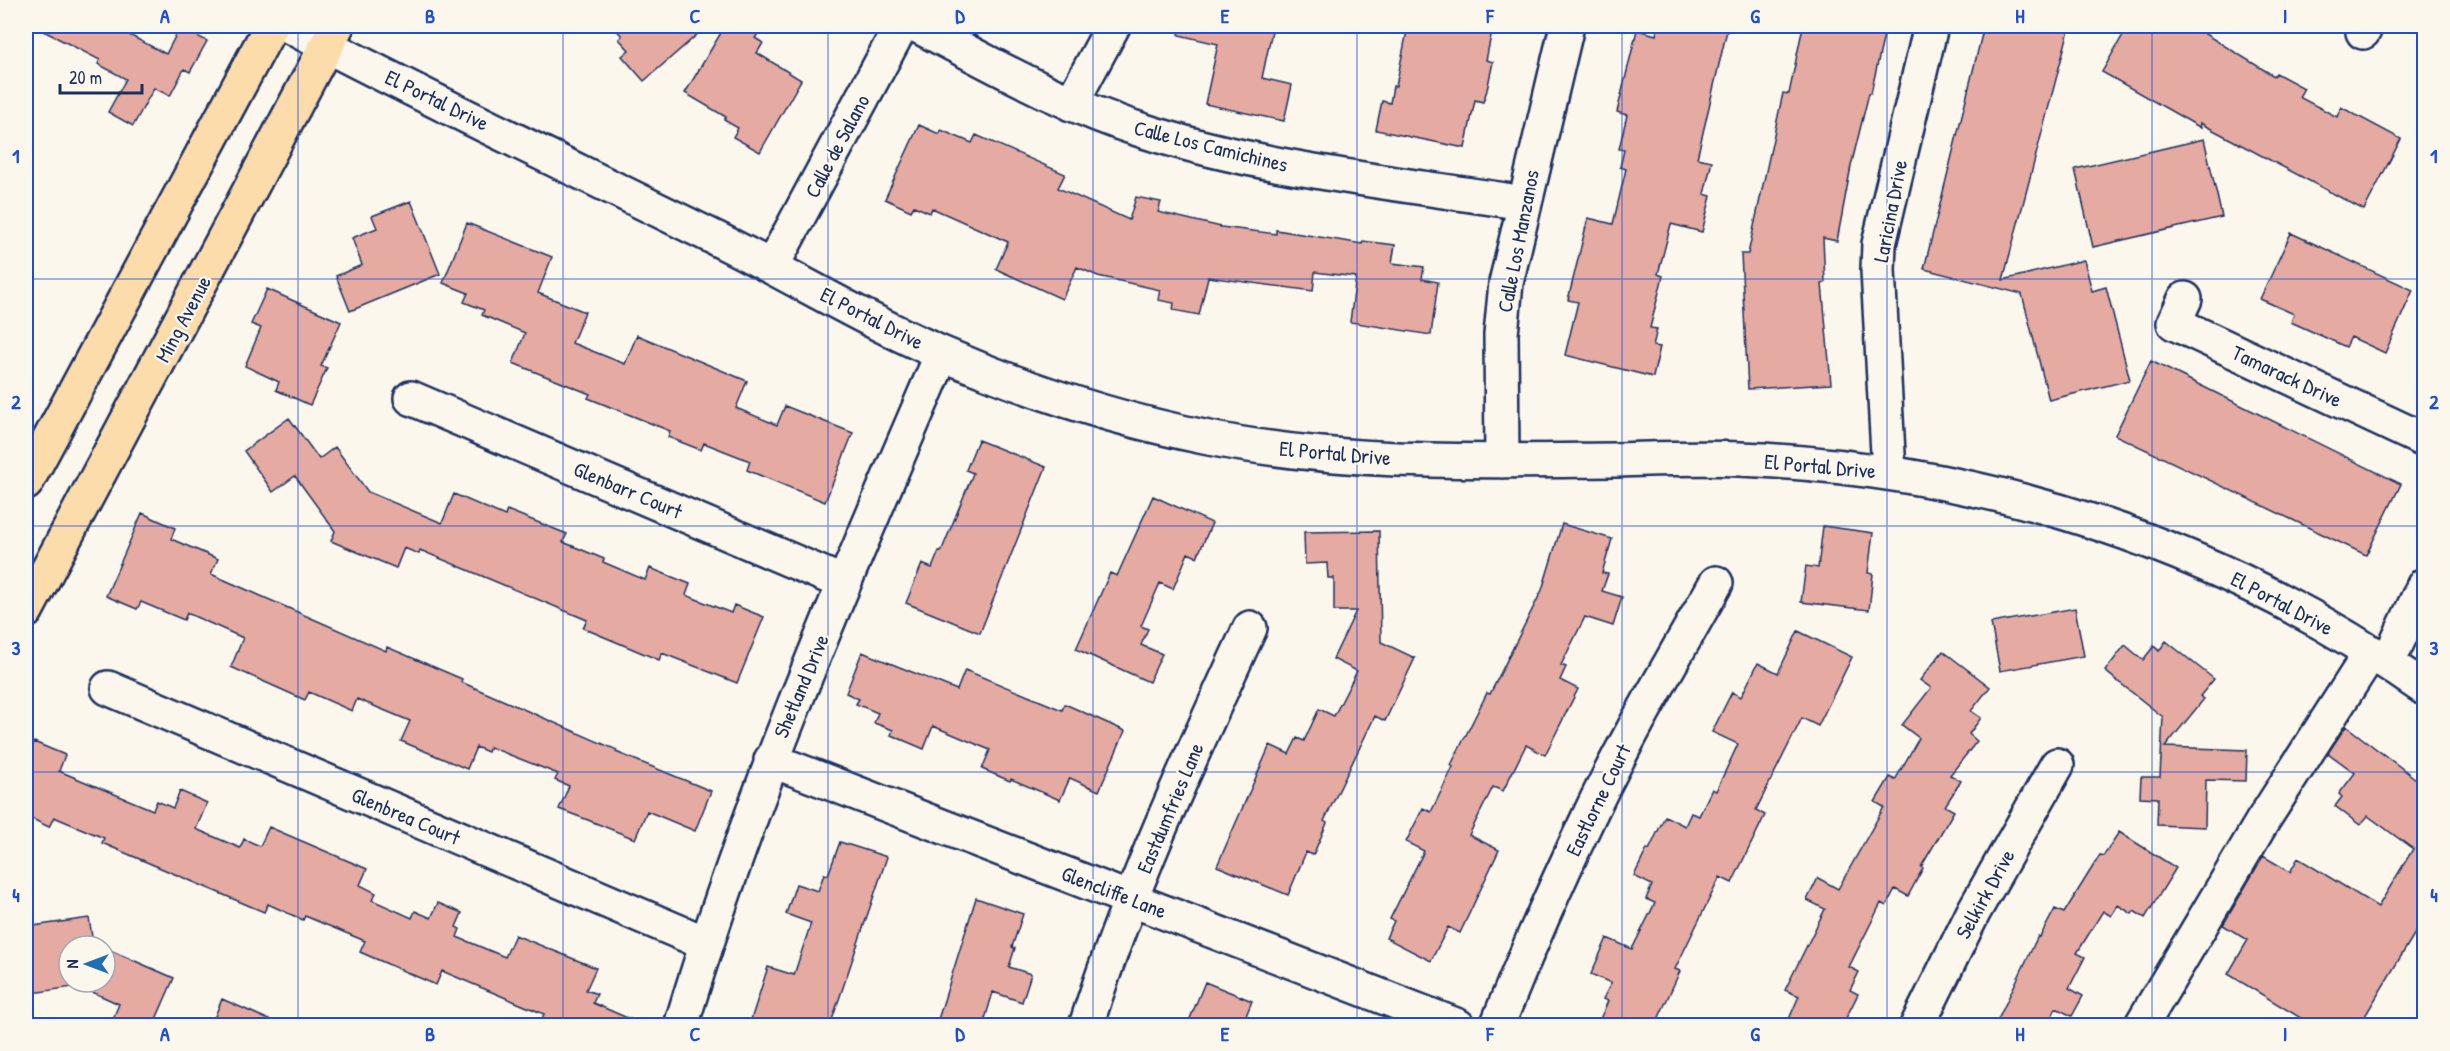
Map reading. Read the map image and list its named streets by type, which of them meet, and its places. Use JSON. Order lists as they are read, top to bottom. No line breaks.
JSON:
{"streets":{"main road":["Ming Avenue"],"street":["El Portal Drive","Calle de Salano","Calle Los Camichines","Laricina Drive","Calle Los Manzanos","Tamarack Drive","Glenbarr Court","Shetland Drive","Eastlorne Court","Eastdumfries Lane","Glenbrea Court","Glencliffe Lane","Selkirk Drive"]},"crossings":[["El Portal Drive","Calle de Salano"],["El Portal Drive","Laricina Drive"],["El Portal Drive","Calle Los Manzanos"],["El Portal Drive","Ming Avenue"],["El Portal Drive","Shetland Drive"],["Calle Los Camichines","Calle Los Manzanos"],["Glenbarr Court","Shetland Drive"],["Shetland Drive","Glenbrea Court"],["Shetland Drive","Glencliffe Lane"],["Eastdumfries Lane","Glencliffe Lane"]],"scale_bar":"20 m","north":"left","grid":{"columns":["A","B","C","D","E","F","G","H","I"],"rows":["1","2","3","4"]}}
